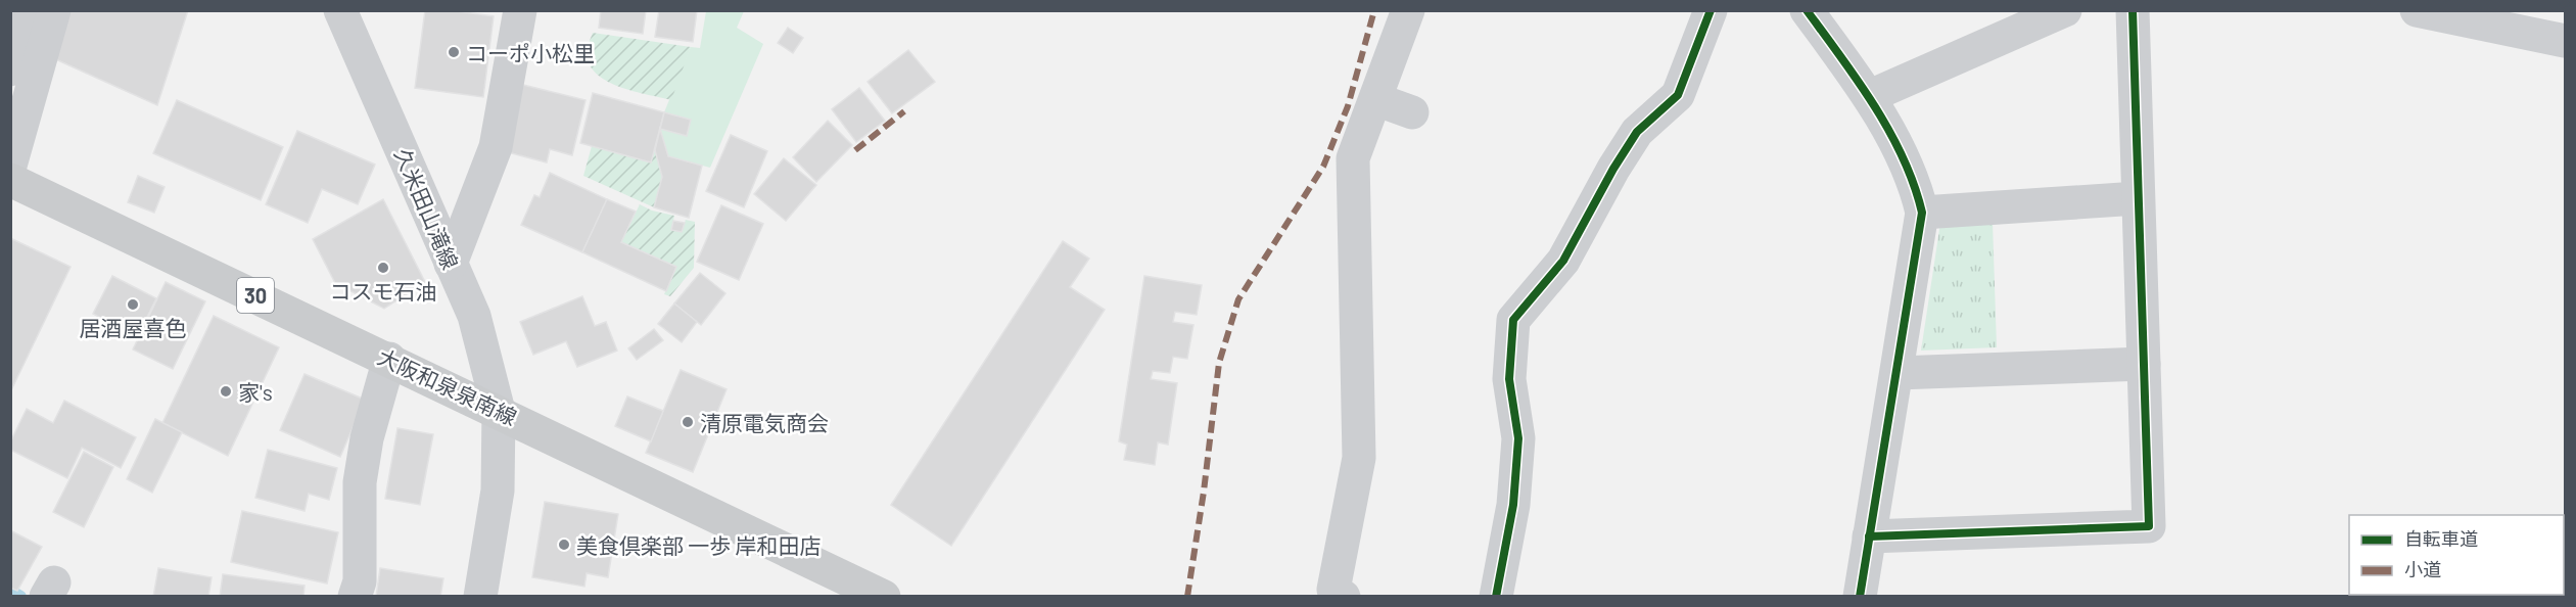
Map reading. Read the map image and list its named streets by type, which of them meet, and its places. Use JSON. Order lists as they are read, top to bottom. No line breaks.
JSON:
{"streets":{"main road":["30","大阪和泉泉南線"],"street":["久米田山滝線"]},"crossings":[["久米田山滝線","大阪和泉泉南線"]],"places":["コーポ小松里","コスモ石油","居酒屋喜色","家's","清原電気商会","美食倶楽部 一歩 岸和田店"],"legend":["自転車道","小道"]}
